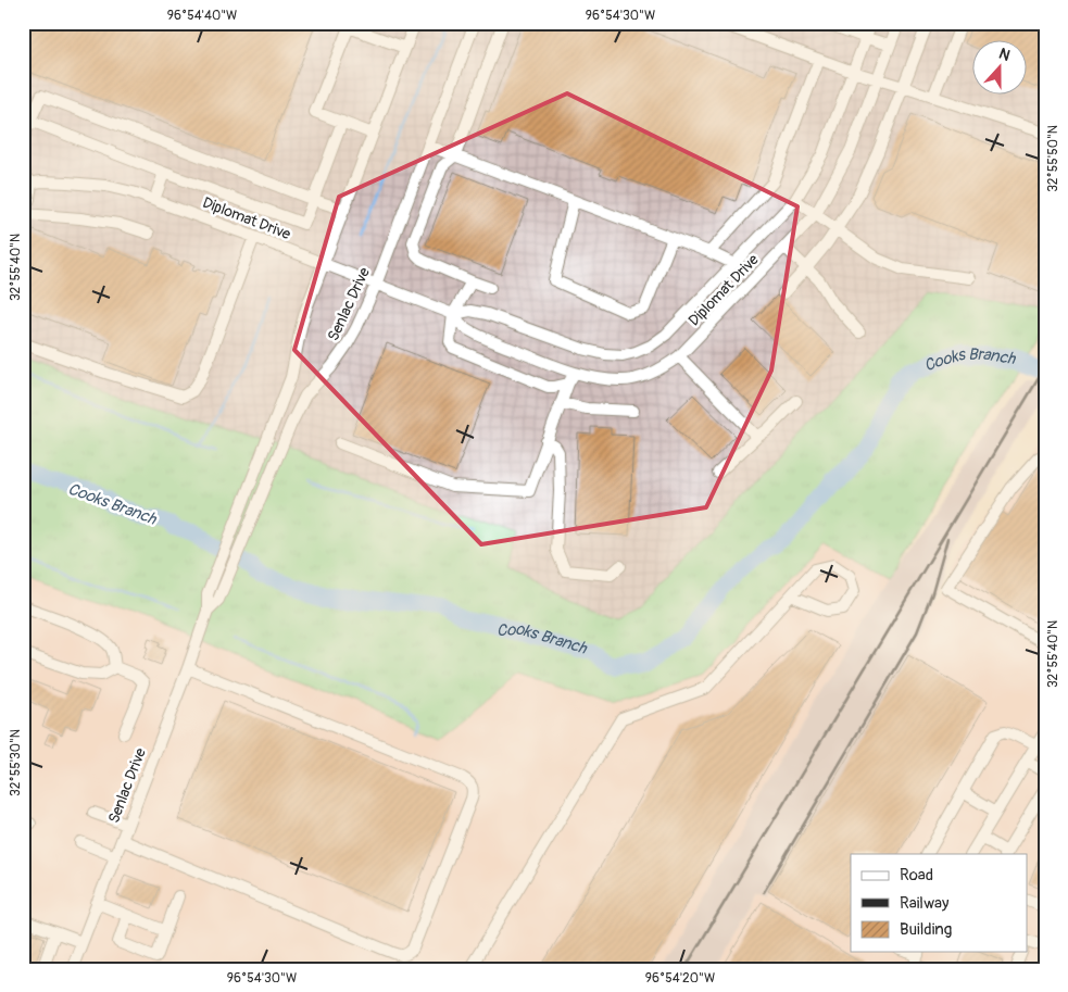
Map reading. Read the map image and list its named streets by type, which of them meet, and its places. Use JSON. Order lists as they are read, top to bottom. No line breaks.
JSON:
{"streets":{"street":["Diplomat Drive","Senlac Drive"]},"crossings":[["Diplomat Drive","Senlac Drive"]],"water":["Cooks Branch"],"legend":["Road","Railway","Building"],"north":"top","coordinates":["96°54'40\"W","96°54'30\"W","32°55'50\"N","32°55'40\"N","32°55'30\"N","96°54'20\"W"]}
